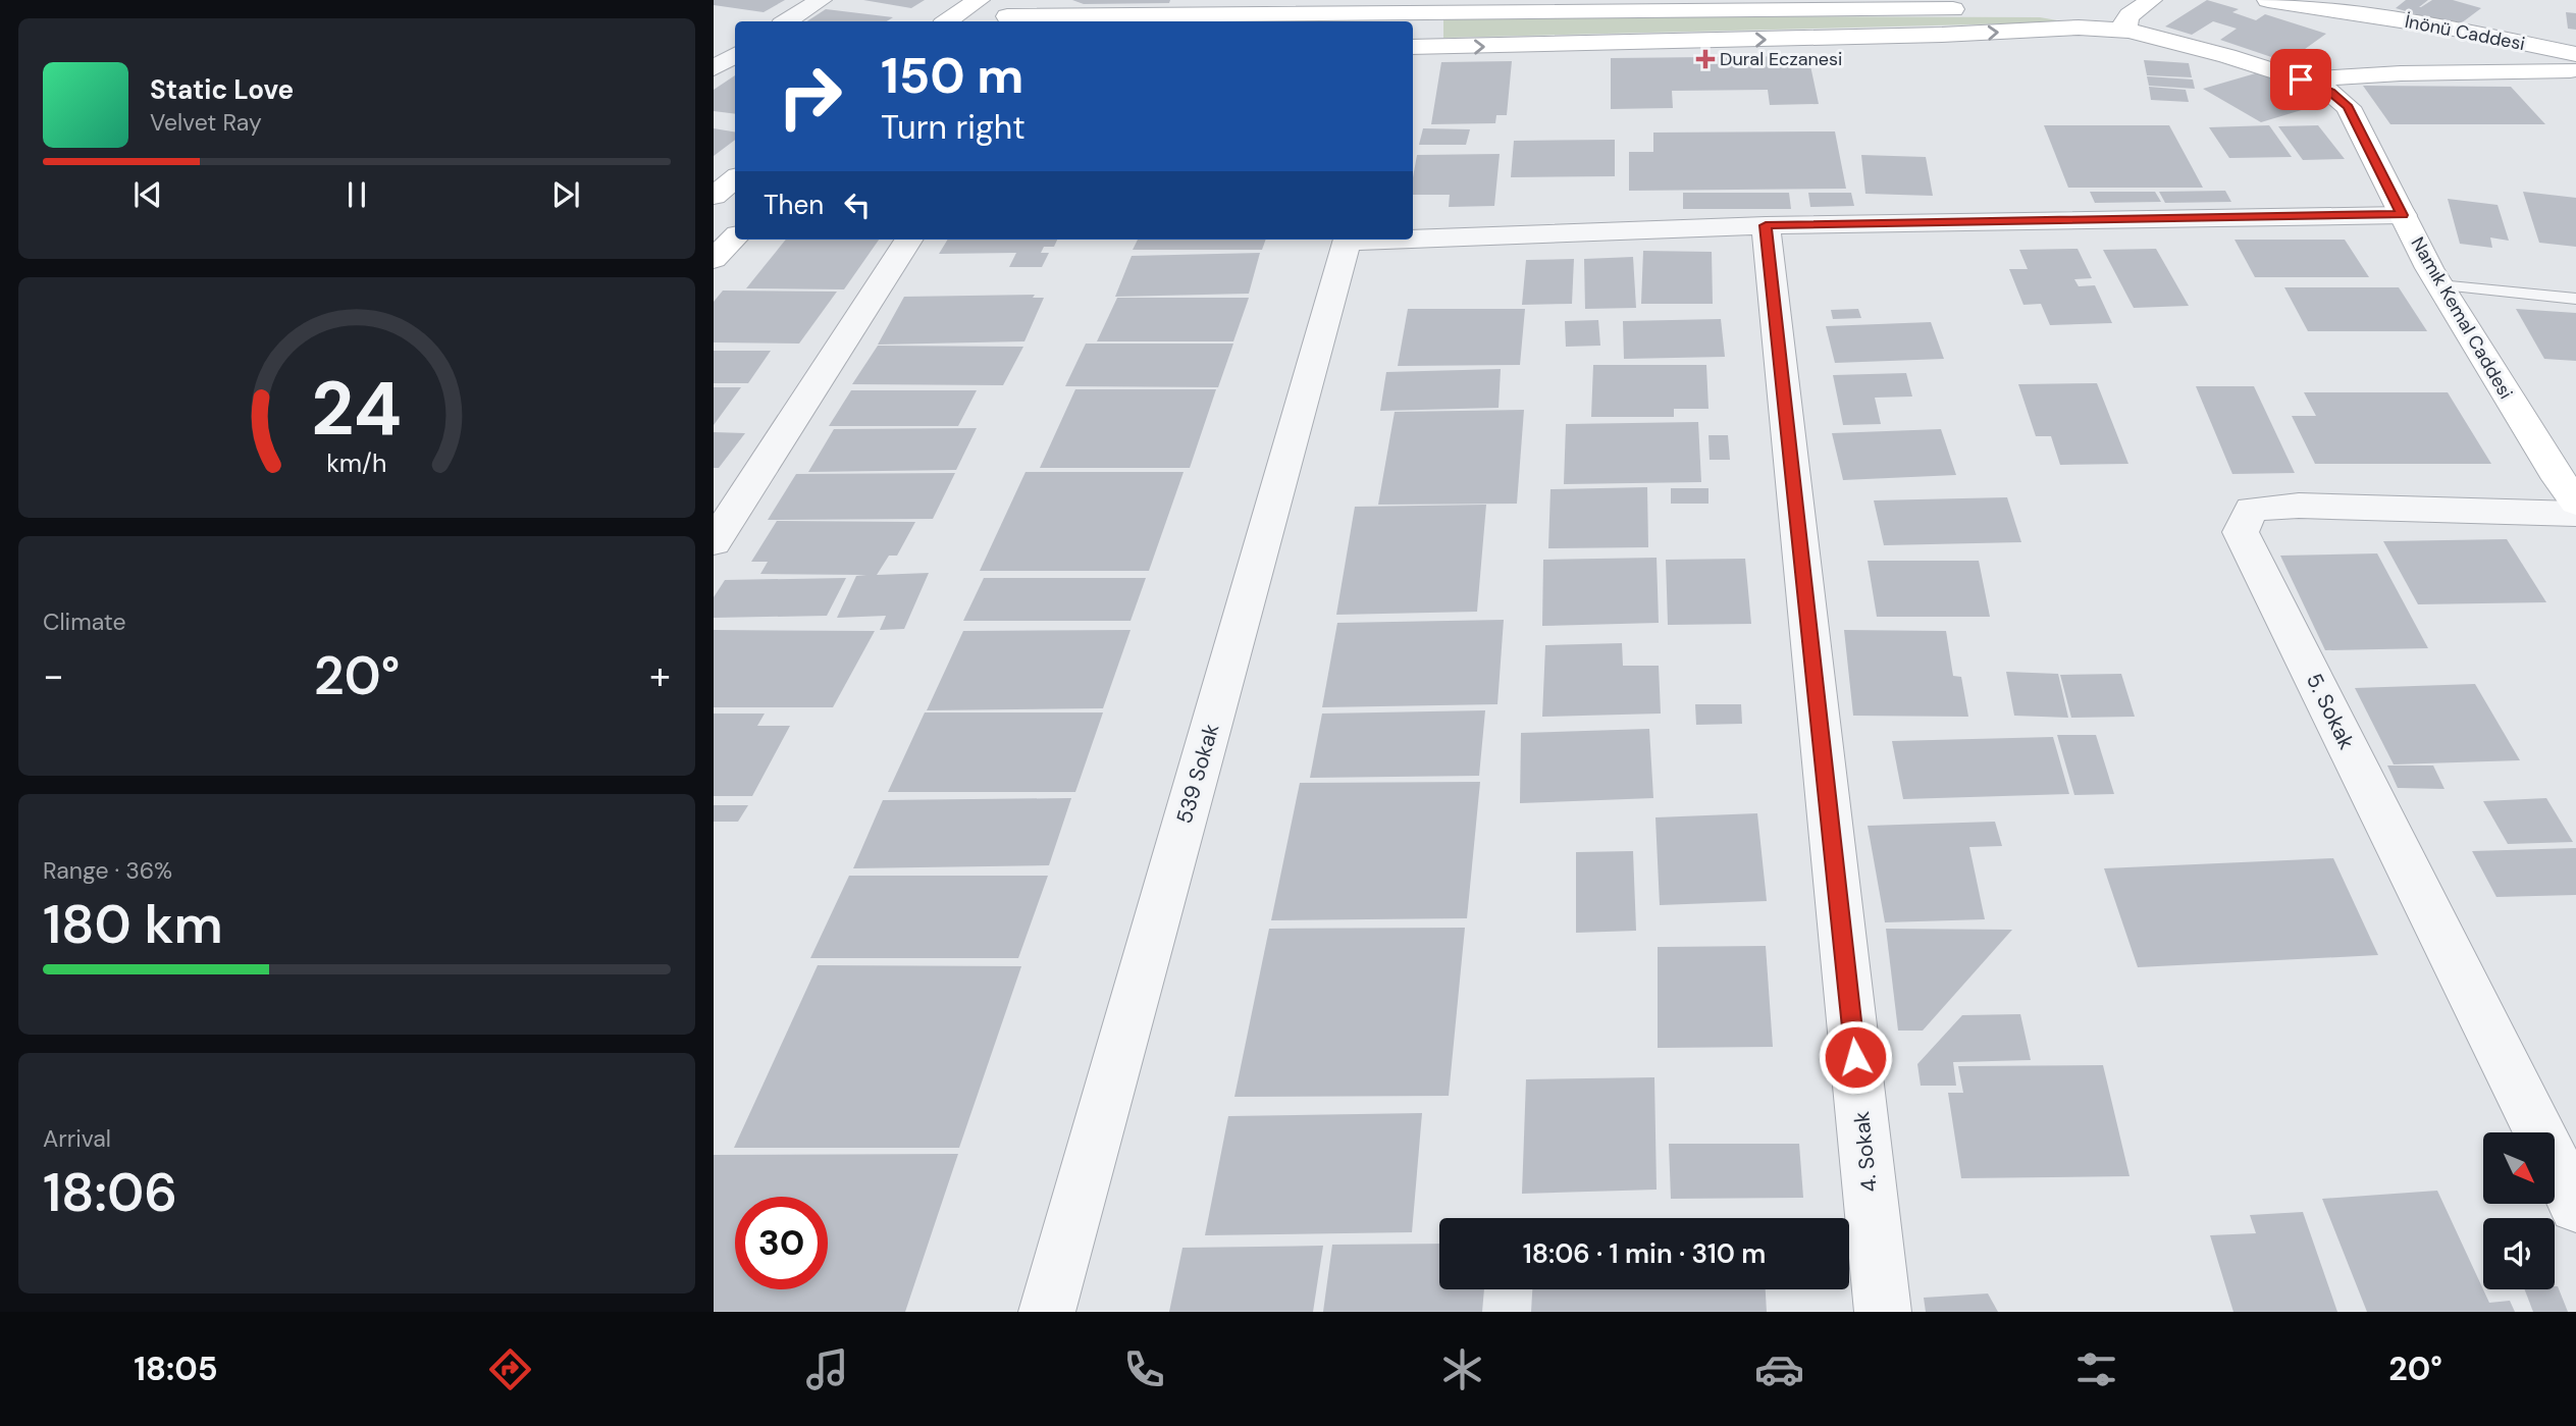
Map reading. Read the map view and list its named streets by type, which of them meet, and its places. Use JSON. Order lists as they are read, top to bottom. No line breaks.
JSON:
{"streets":{"street":["İnönü Caddesi","Namık Kemal Caddesi","5. Sokak","539 Sokak","4. Sokak"]},"places":{"health":["Dural Eczanesi"]},"north":"bottom right","page":{"turn":["150 m","Turn right"],"song":["Static Love","Velvet Ray"],"then":"Then","tile":["Climate",["Range · 36%","180 km"],["Arrival","18:06"]],"heat":["−","20°","+"],"limit":"30","trip":"18:06 · 1 min · 310 m","tabs":["18:05","20°"],"gauge":["24","km/h"]}}
